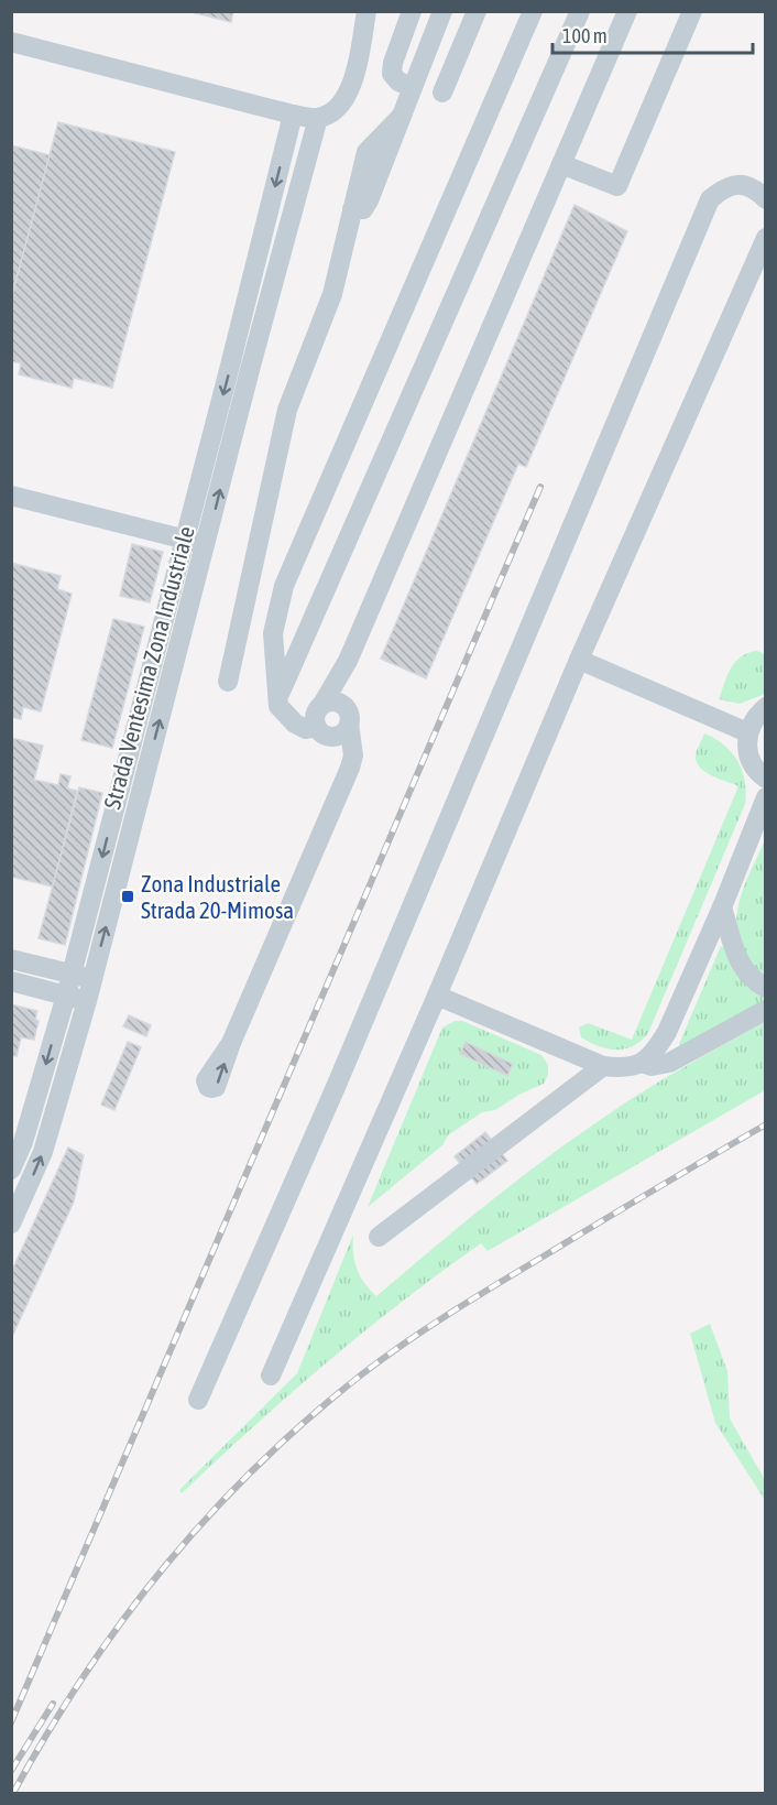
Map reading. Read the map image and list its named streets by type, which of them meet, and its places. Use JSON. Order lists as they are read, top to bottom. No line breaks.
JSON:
{"streets":{"street":["Strada Ventesima Zona Industriale"]},"places":{"transit":["Zona Industriale Strada 20-Mimosa"]},"scale_bar":"100 m"}
